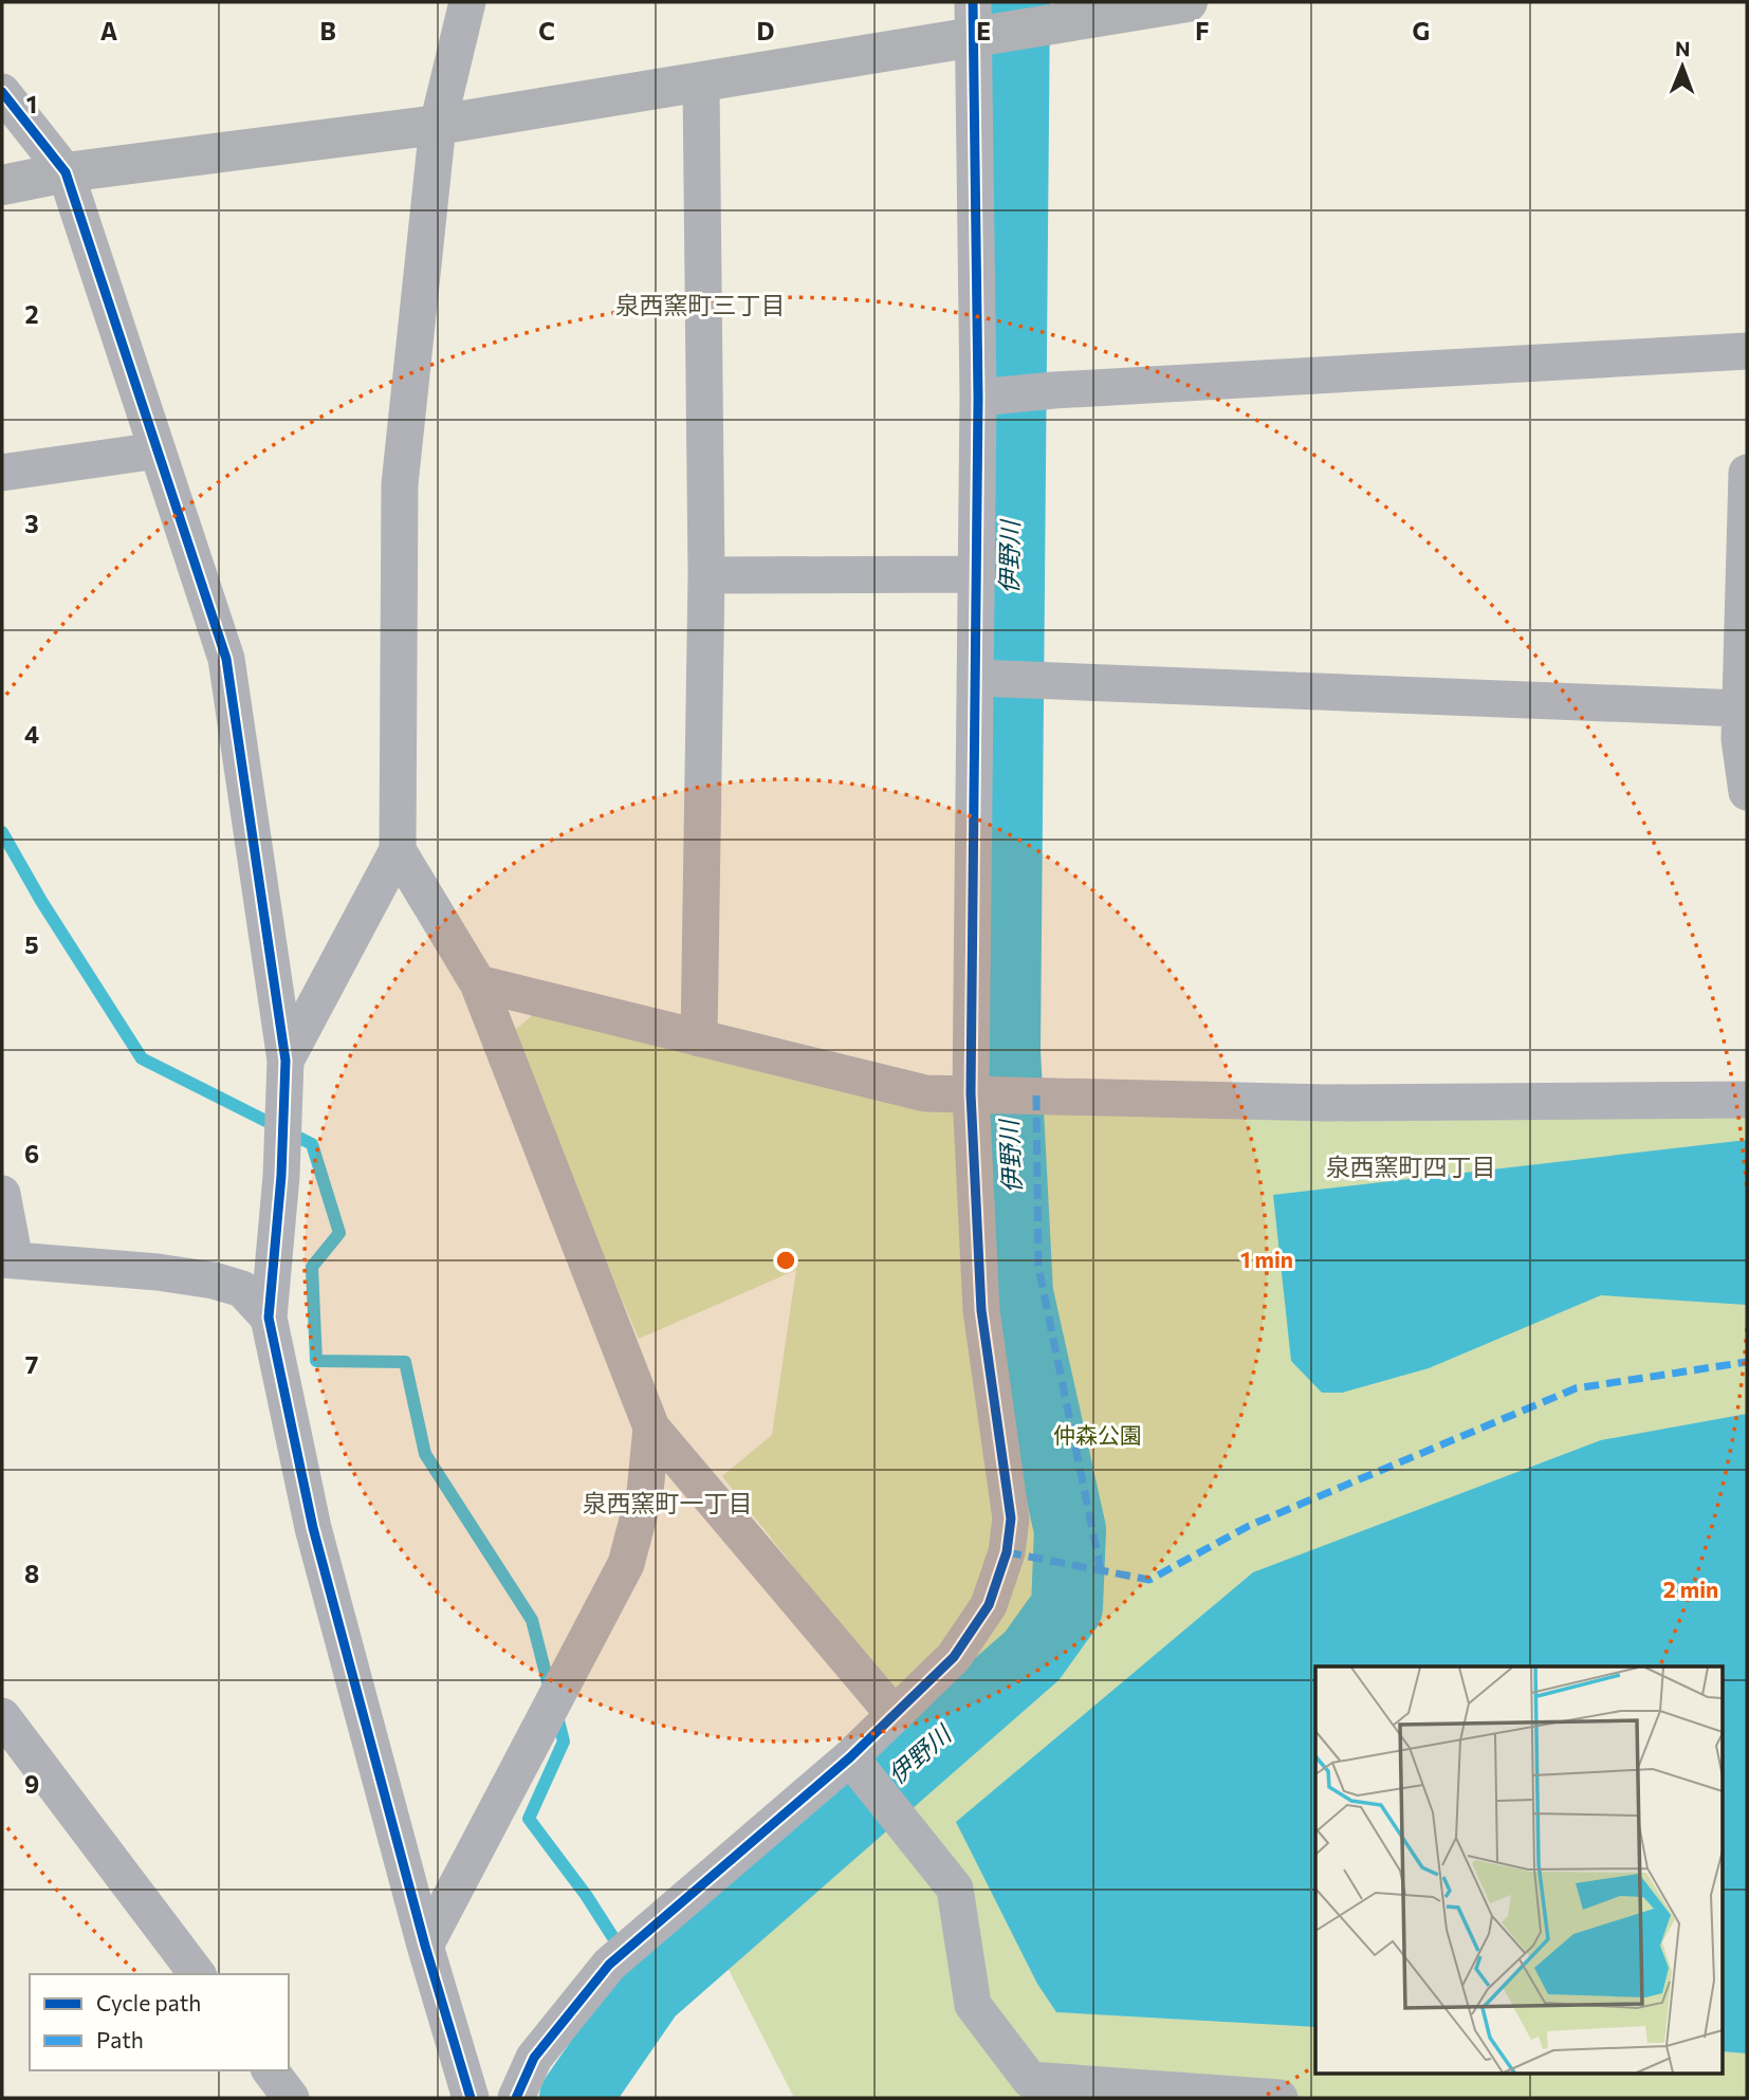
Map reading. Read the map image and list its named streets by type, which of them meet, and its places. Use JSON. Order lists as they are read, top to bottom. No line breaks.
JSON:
{"districts":["泉西窯町三丁目","泉西窯町四丁目","泉西窯町一丁目"],"water":["伊野川"],"parks":["仲森公園"],"legend":["Cycle path","Path"],"north":"top","grid":{"columns":["A","B","C","D","E","F","G"],"rows":["1","2","3","4","5","6","7","8","9"]},"rings":["1 min","2 min"]}
